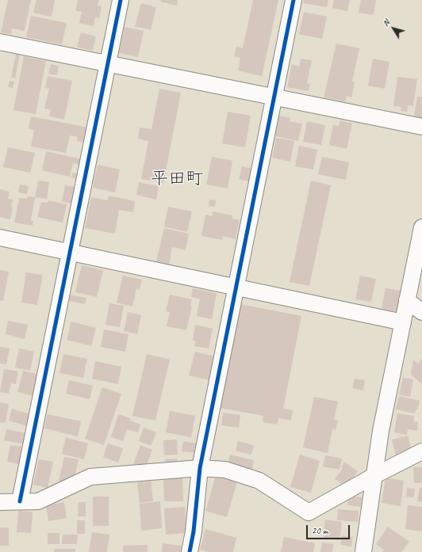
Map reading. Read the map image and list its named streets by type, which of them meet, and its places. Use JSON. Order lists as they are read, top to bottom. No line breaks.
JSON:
{"districts":["平田町"],"scale_bar":"20 m","north":"top left"}
